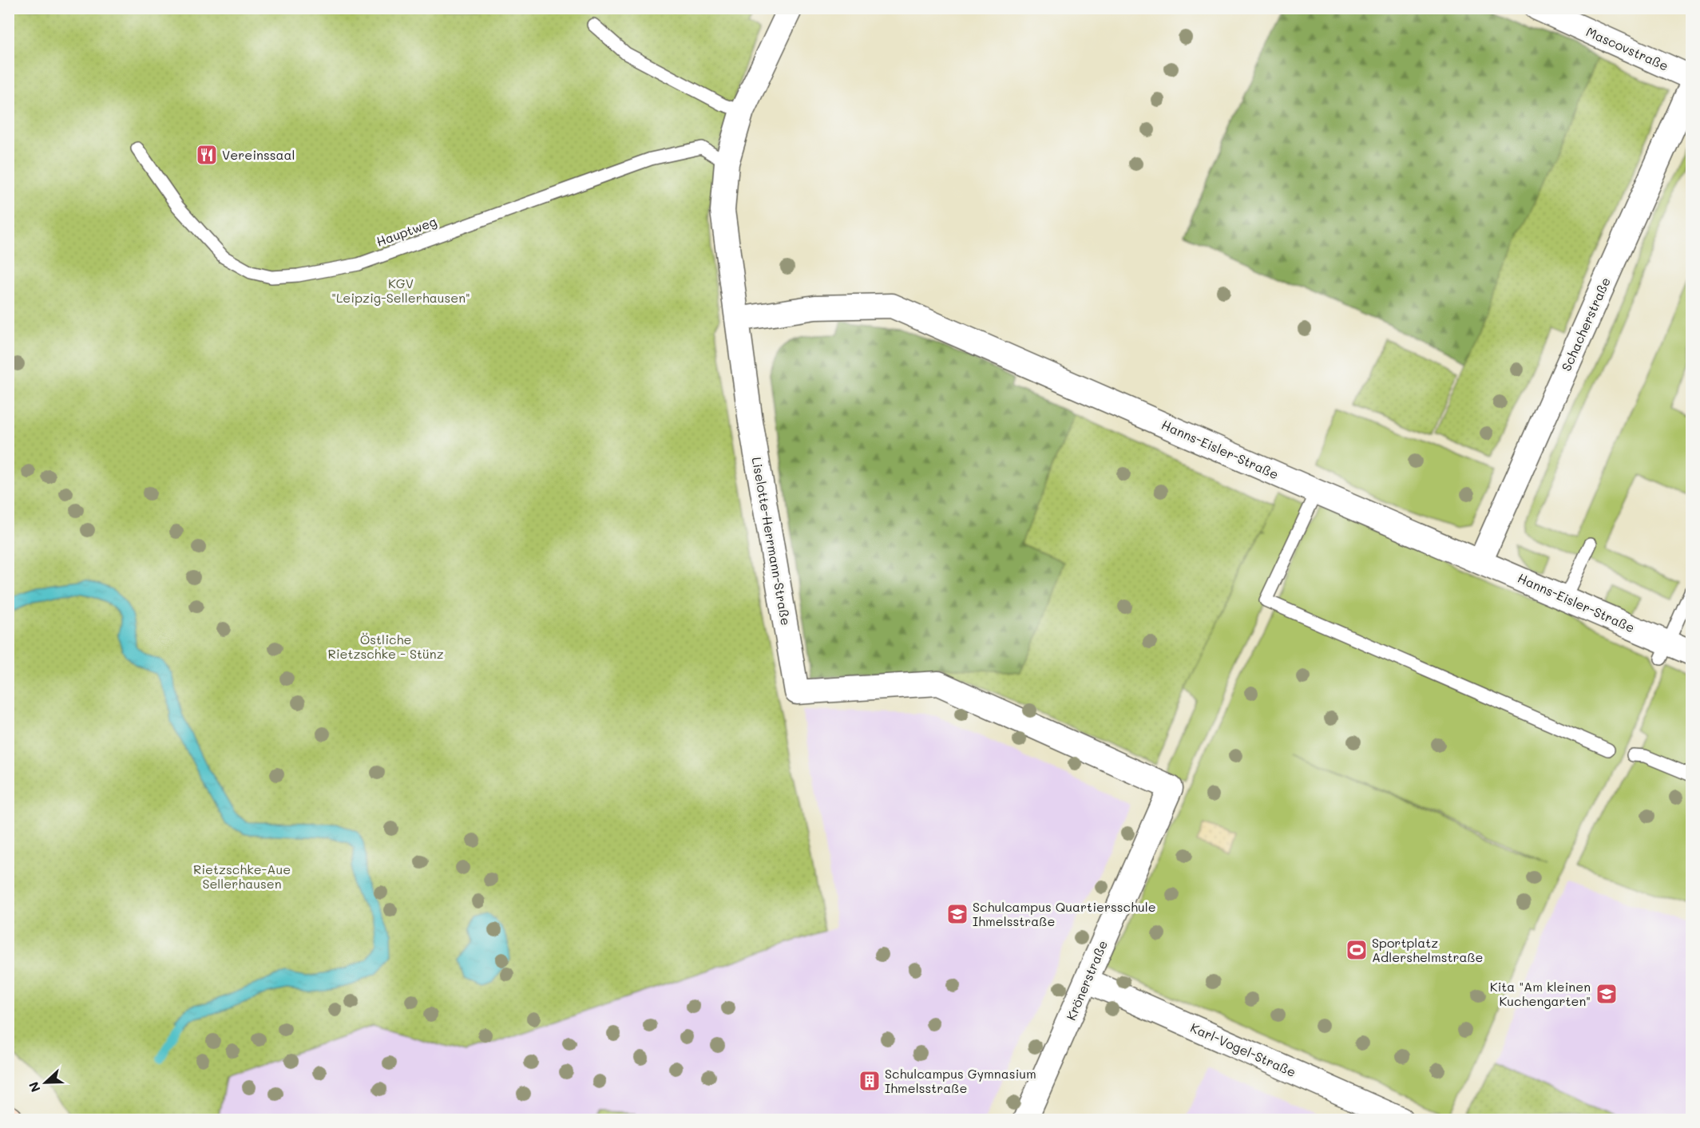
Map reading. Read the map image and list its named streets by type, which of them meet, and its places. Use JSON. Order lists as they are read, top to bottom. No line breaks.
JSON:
{"streets":{"street":["Mascovstraße","Schacherstraße","Hanns-Eisler-Straße","Liselotte-Herrmann-Straße","Krönerstraße","Karl-Vogel-Straße"],"lane":["Hauptweg"]},"crossings":[["Hauptweg","Liselotte-Herrmann-Straße"],["Schacherstraße","Hanns-Eisler-Straße"],["Hanns-Eisler-Straße","Liselotte-Herrmann-Straße"],["Liselotte-Herrmann-Straße","Krönerstraße"],["Krönerstraße","Karl-Vogel-Straße"]],"parks":["KGV \"Leipzig-Sellerhausen\"","Östliche Rietzschke - Stünz","Rietzschke-Aue Sellerhausen"],"places":{"restaurant":["Vereinssaal"],"school or university":["Schulcampus Quartiersschule Ihmelsstraße","Kita \"Am kleinen Kuchengarten\""],"sports":["Sportplatz Adlershelmstraße"],"building":["Schulcampus Gymnasium Ihmelsstraße"]},"north":"left"}
